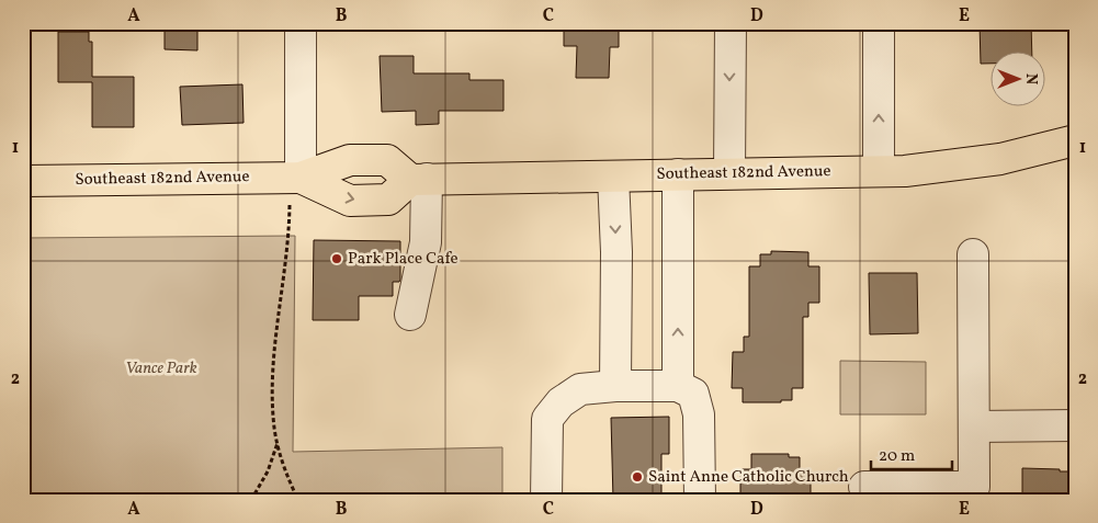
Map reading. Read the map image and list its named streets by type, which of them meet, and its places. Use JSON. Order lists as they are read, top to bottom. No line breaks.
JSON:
{"streets":{"main road":["Southeast 182nd Avenue"]},"parks":["Vance Park"],"places":["Park Place Cafe","Saint Anne Catholic Church"],"scale_bar":"20 m","north":"right","grid":{"columns":["A","B","C","D","E"],"rows":["1","2"]}}
